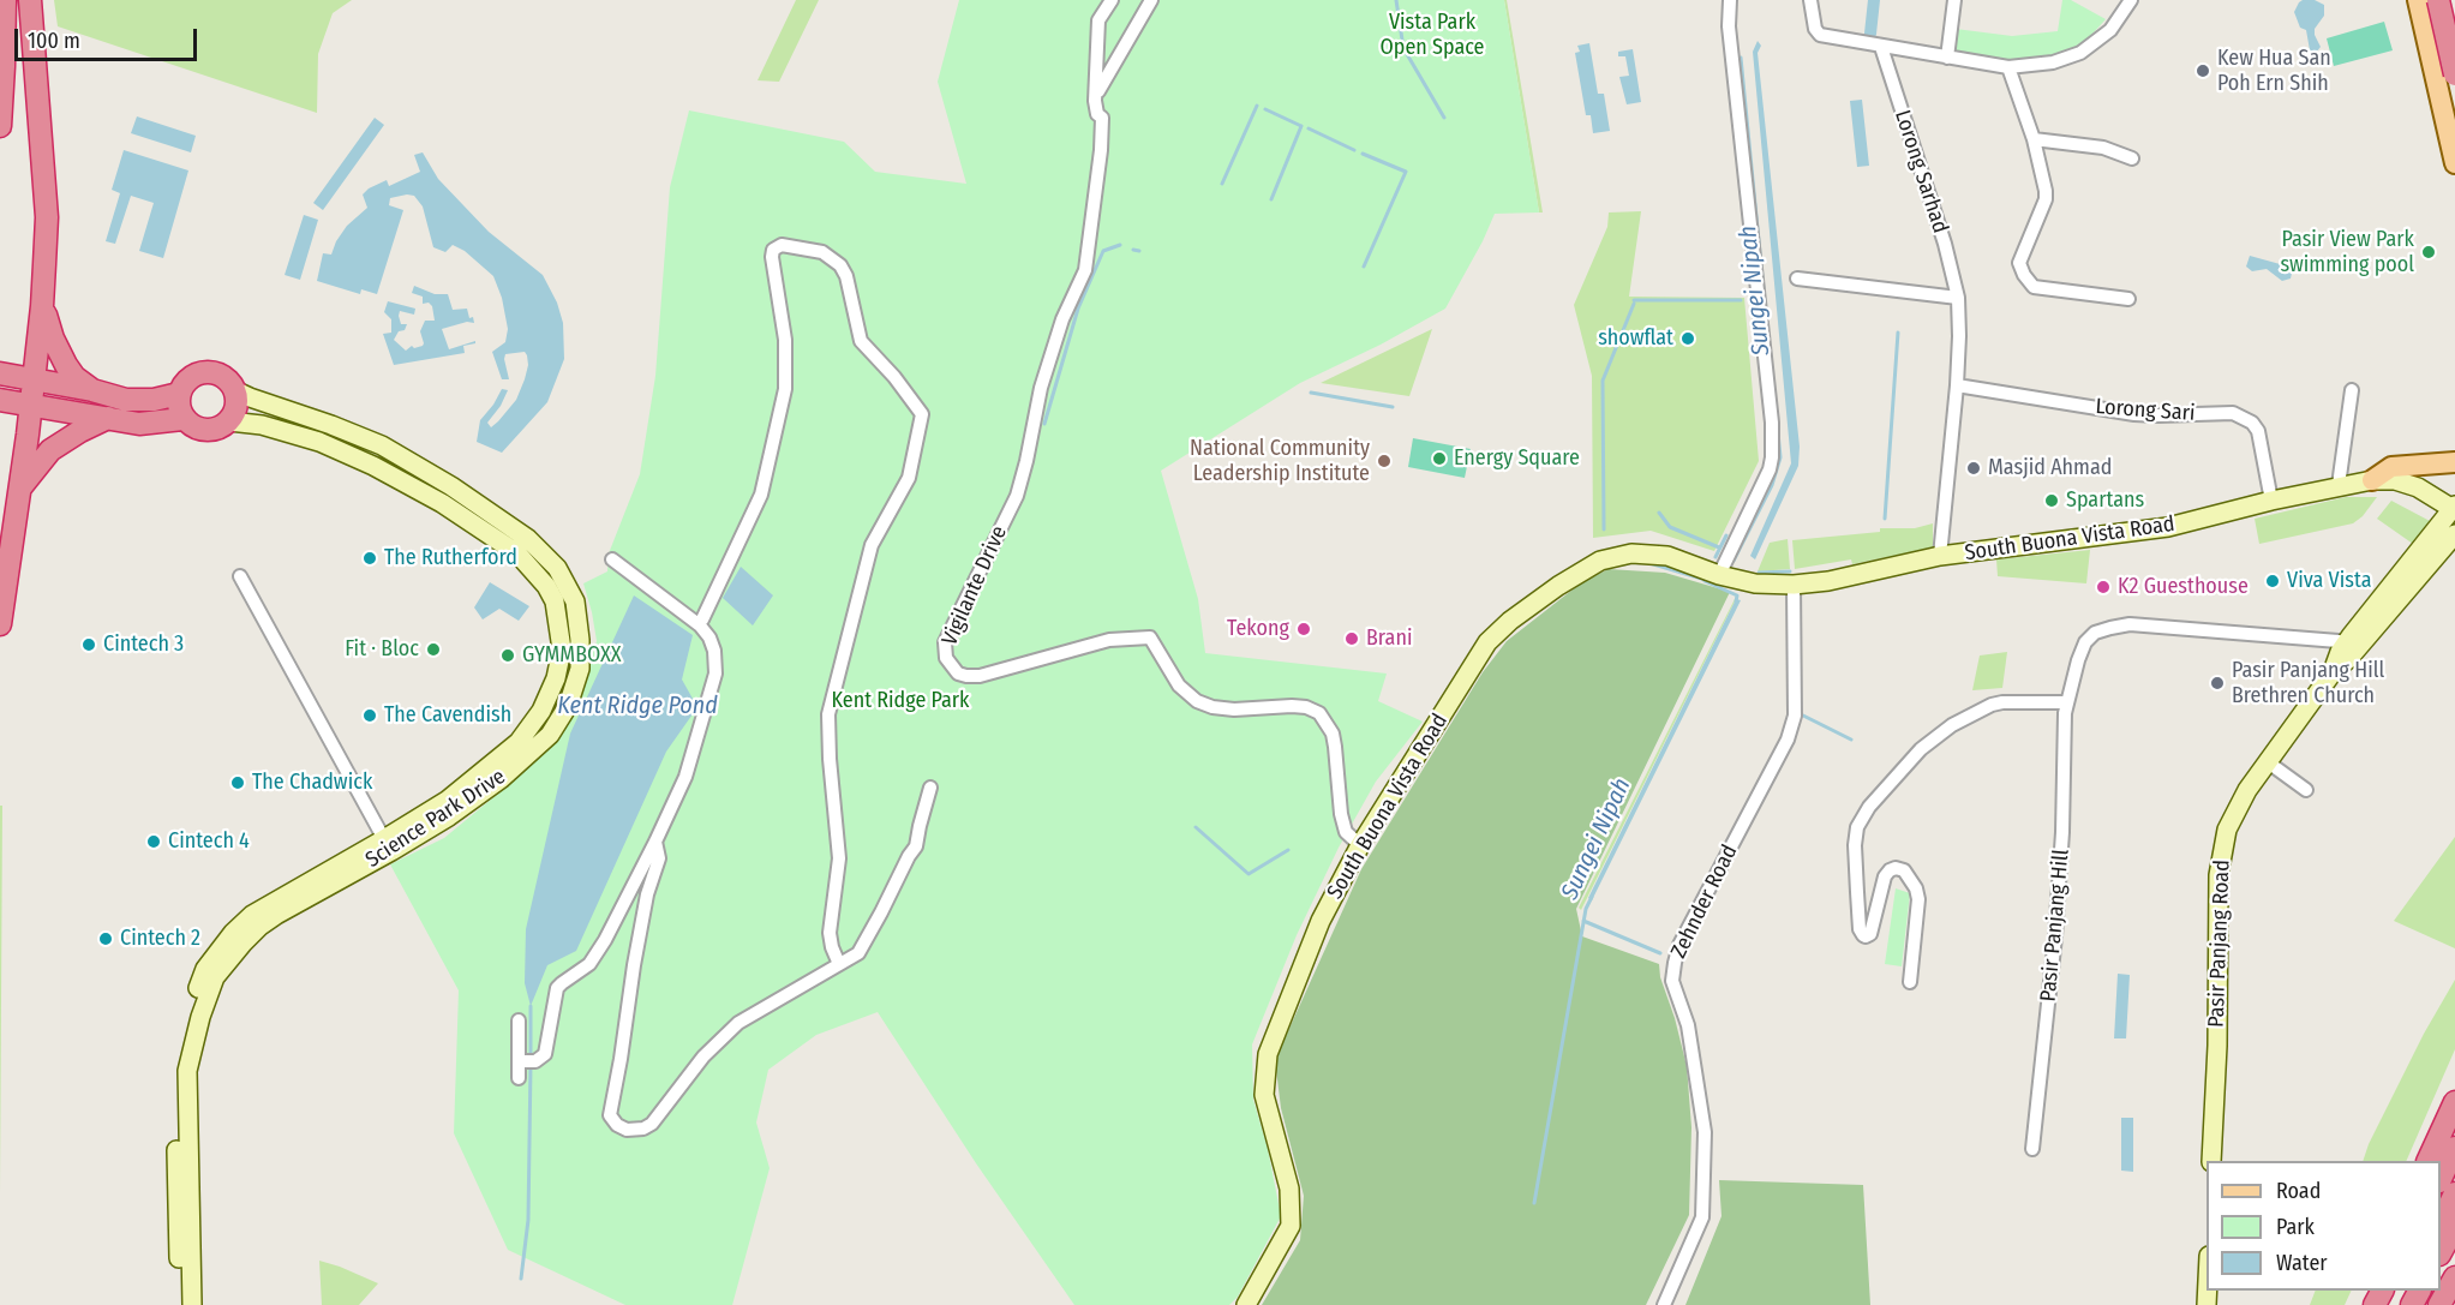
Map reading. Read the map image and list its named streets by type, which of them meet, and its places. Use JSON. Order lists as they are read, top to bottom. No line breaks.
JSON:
{"streets":{"main road":["South Buona Vista Road","Science Park Drive","Pasir Panjang Road"],"street":["Lorong Sarhad","Lorong Sari","Vigilante Drive","Zehnder Road","Pasir Panjang Hill"]},"crossings":[["Lorong Sarhad","Lorong Sari"],["Lorong Sarhad","South Buona Vista Road"],["Lorong Sari","South Buona Vista Road"],["South Buona Vista Road","Vigilante Drive"],["South Buona Vista Road","Zehnder Road"],["South Buona Vista Road","Pasir Panjang Road"],["Pasir Panjang Hill","Pasir Panjang Road"]],"water":["Sungei Nipah","Kent Ridge Pond"],"parks":["Vista Park Open Space","Kent Ridge Park"],"places":["Kew Hua San Poh Ern Shih","Pasir View Park swimming pool","showflat","Energy Square","National Community Leadership Institute","Masjid Ahmad","Spartans","The Rutherford","Viva Vista","K2 Guesthouse","Tekong","Brani","Cintech 3","Fit · Bloc","GYMMBOXX","Pasir Panjang Hill Brethren Church","The Cavendish","The Chadwick","Cintech 4","Cintech 2"],"legend":["Road","Park","Water"],"scale_bar":"100 m"}
